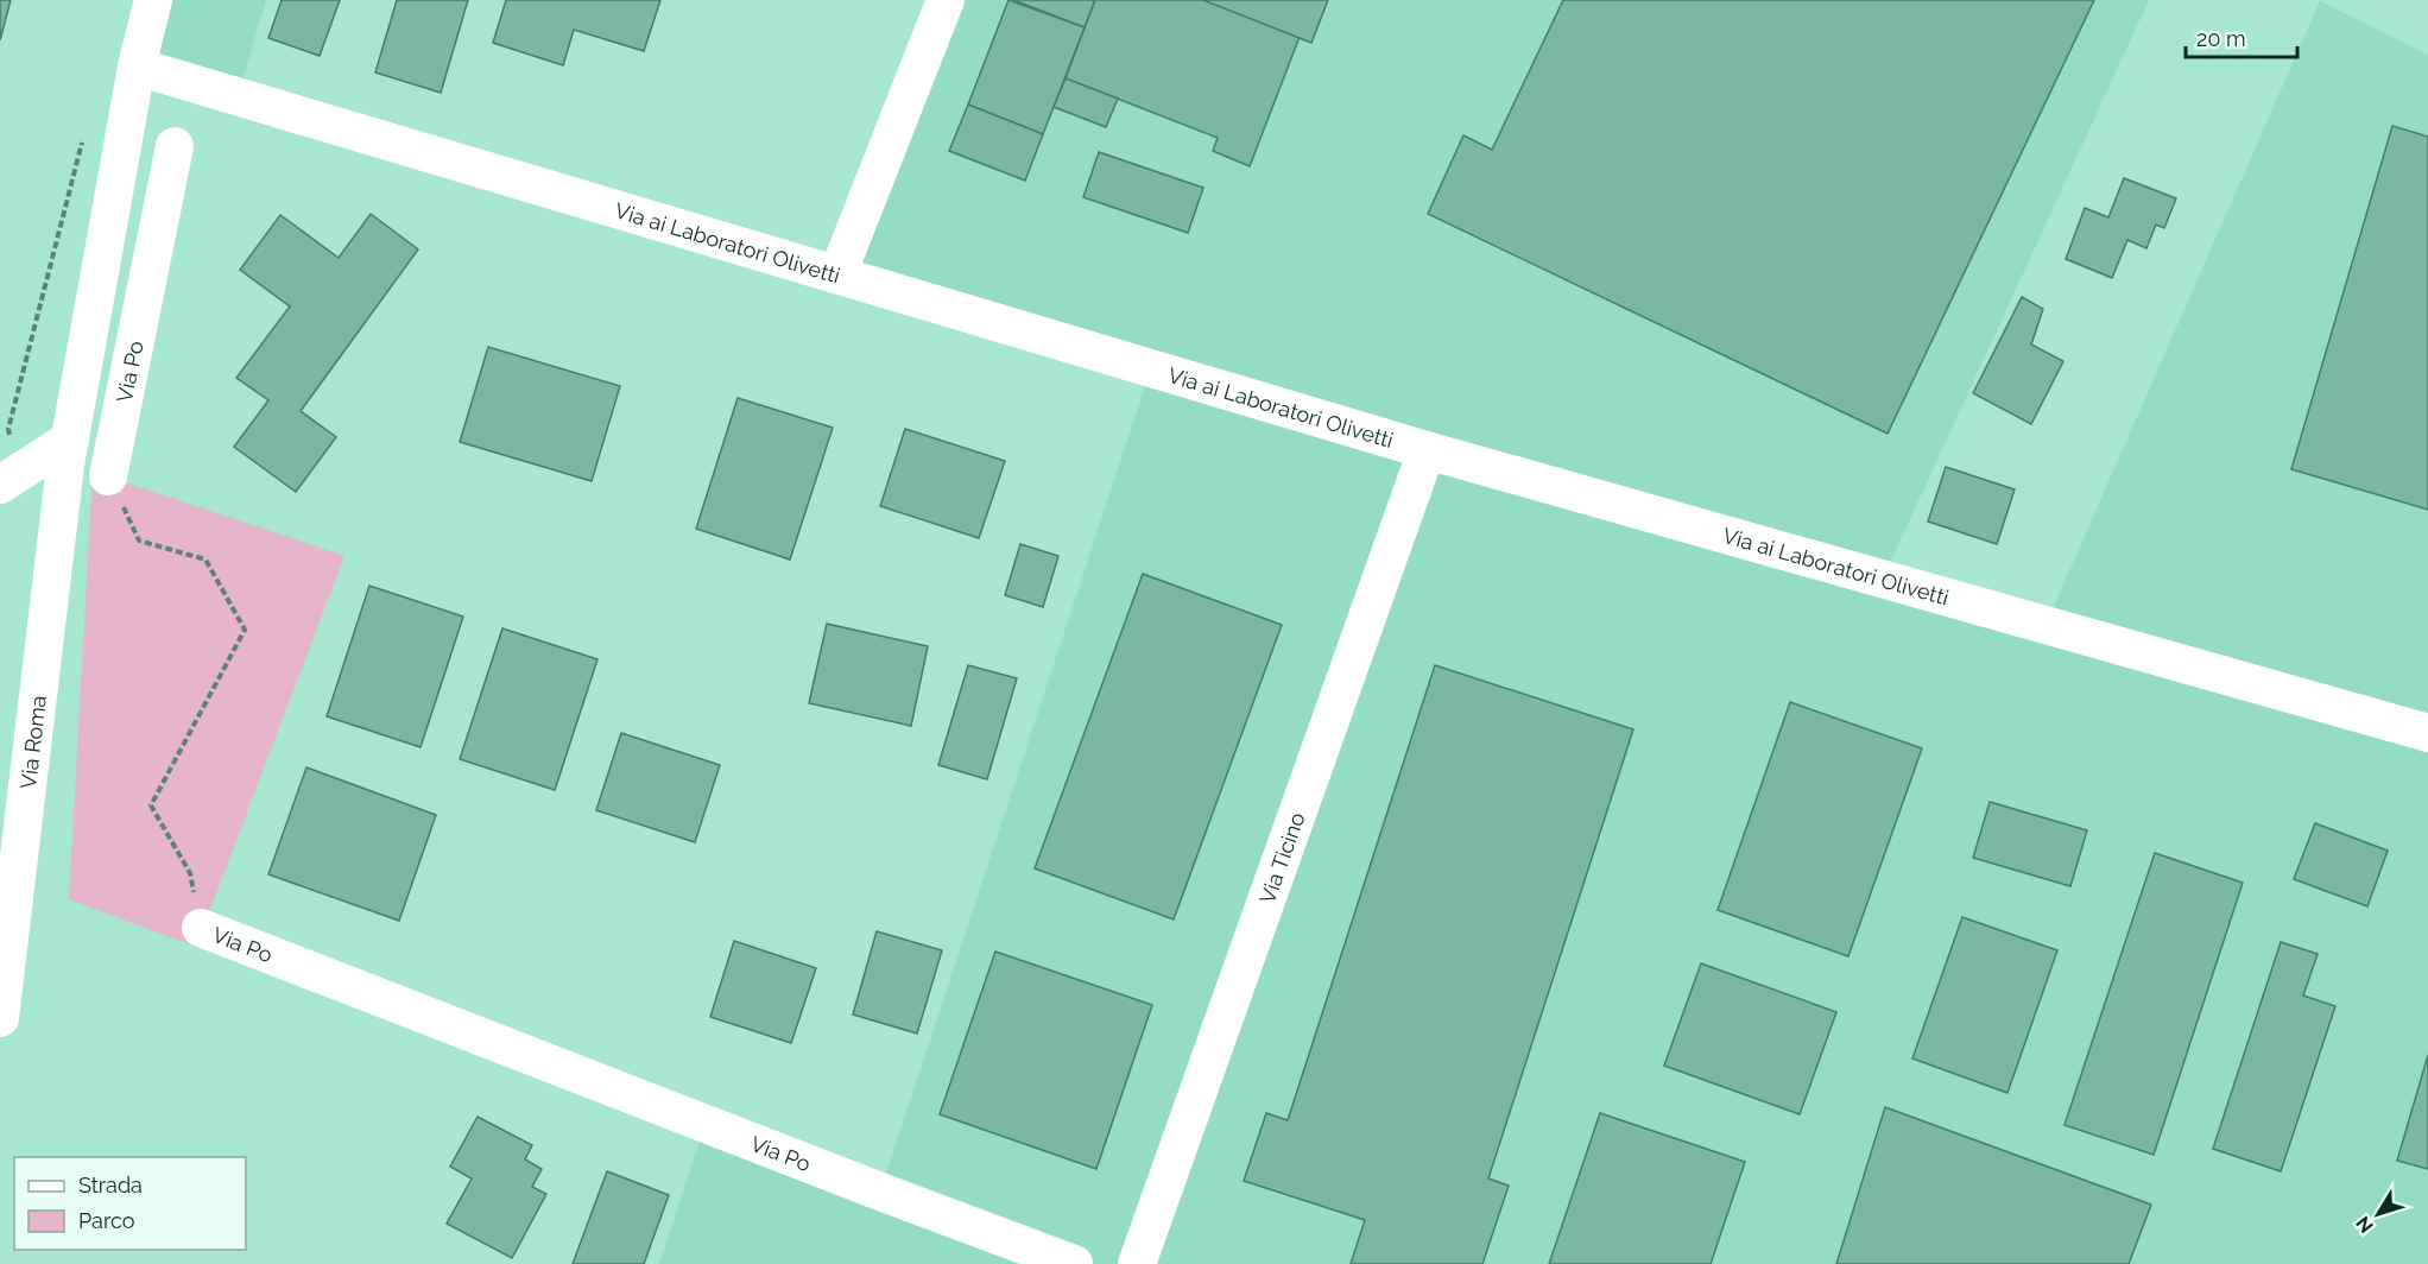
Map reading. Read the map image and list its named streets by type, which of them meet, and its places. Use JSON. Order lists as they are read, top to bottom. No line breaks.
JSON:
{"streets":{"street":["Via ai Laboratori Olivetti","Via Po","Via Roma","Via Ticino"]},"crossings":[["Via ai Laboratori Olivetti","Via Roma"],["Via ai Laboratori Olivetti","Via Ticino"]],"legend":["Strada","Parco"],"scale_bar":"20 m","north":"bottom left"}
